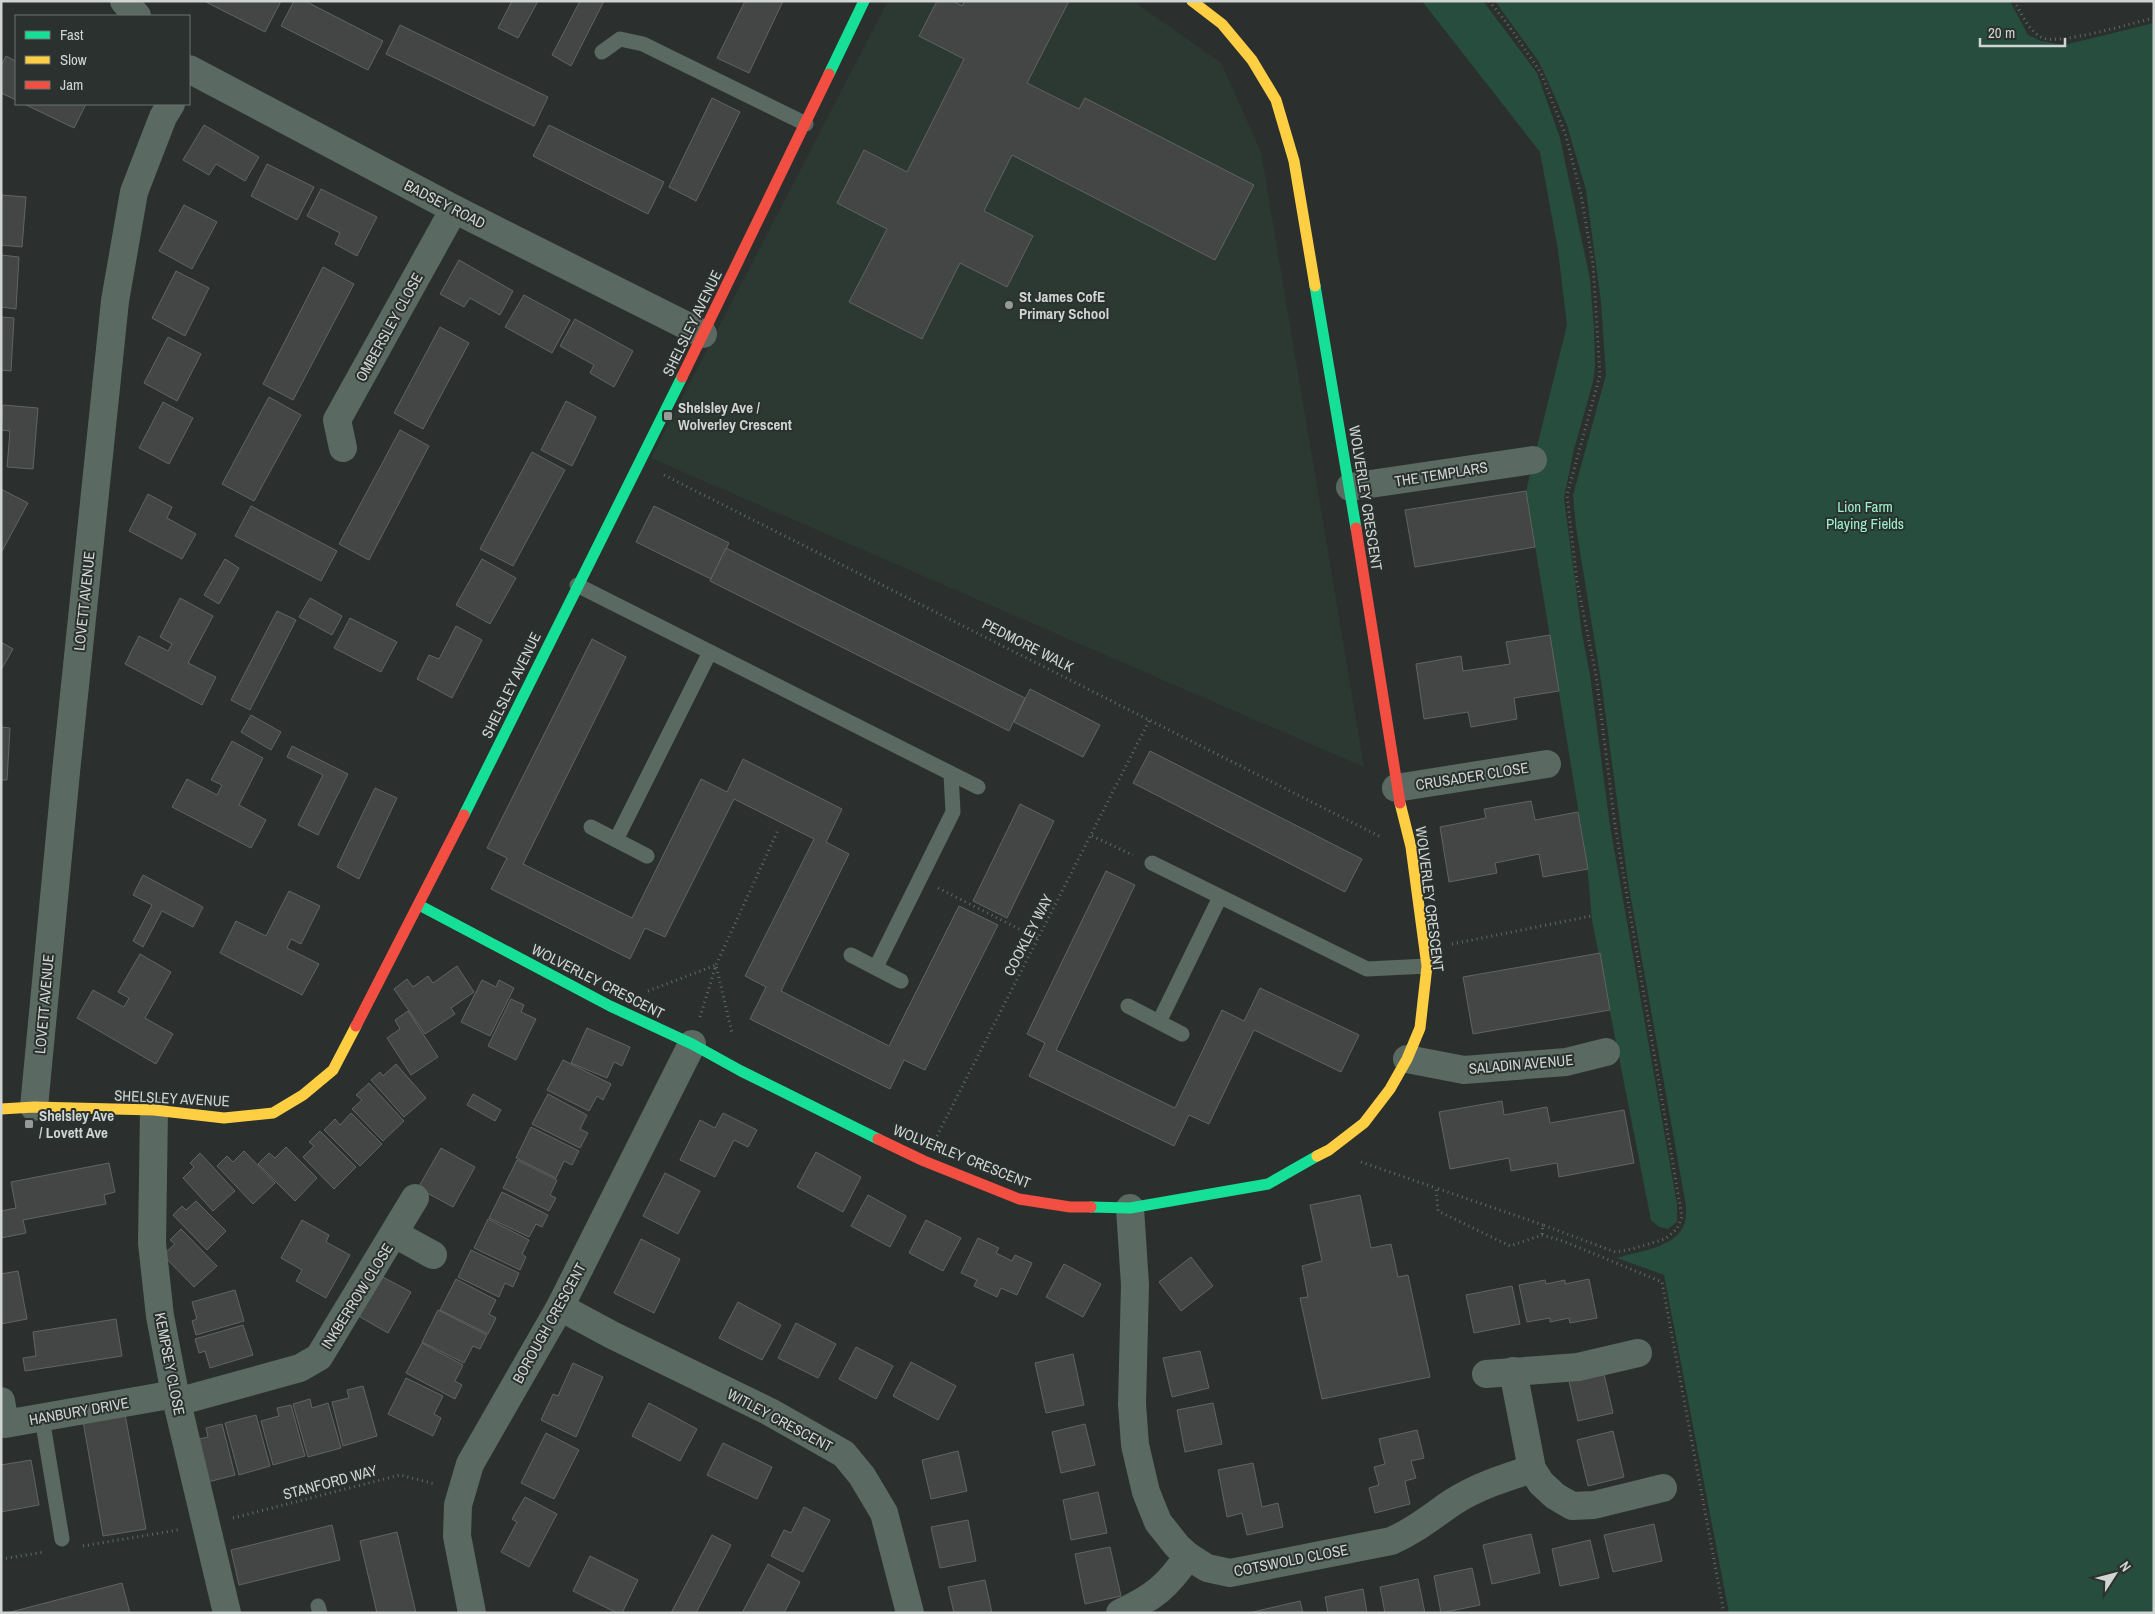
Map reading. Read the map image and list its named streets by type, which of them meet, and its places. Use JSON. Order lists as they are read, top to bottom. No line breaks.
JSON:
{"streets":{"street":["BADSEY ROAD","SHELSLEY AVENUE","OMBERSLEY CLOSE","THE TEMPLARS","WOLVERLEY CRESCENT","LOVETT AVENUE","CRUSADER CLOSE","SALADIN AVENUE","INKBERROW CLOSE","BOROUGH CRESCENT","KEMPSEY CLOSE","HANBURY DRIVE","WITLEY CRESCENT","COTSWOLD CLOSE"],"path":["PEDMORE WALK","COOKLEY WAY","STANFORD WAY"]},"crossings":[["BADSEY ROAD","SHELSLEY AVENUE"],["BADSEY ROAD","OMBERSLEY CLOSE"],["SHELSLEY AVENUE","WOLVERLEY CRESCENT"],["SHELSLEY AVENUE","LOVETT AVENUE"],["SHELSLEY AVENUE","PEDMORE WALK"],["SHELSLEY AVENUE","KEMPSEY CLOSE"],["THE TEMPLARS","WOLVERLEY CRESCENT"],["WOLVERLEY CRESCENT","PEDMORE WALK"],["WOLVERLEY CRESCENT","CRUSADER CLOSE"],["WOLVERLEY CRESCENT","COOKLEY WAY"],["WOLVERLEY CRESCENT","SALADIN AVENUE"],["WOLVERLEY CRESCENT","BOROUGH CRESCENT"],["WOLVERLEY CRESCENT","COTSWOLD CLOSE"],["PEDMORE WALK","COOKLEY WAY"],["INKBERROW CLOSE","KEMPSEY CLOSE"],["INKBERROW CLOSE","HANBURY DRIVE"],["BOROUGH CRESCENT","WITLEY CRESCENT"],["BOROUGH CRESCENT","STANFORD WAY"],["KEMPSEY CLOSE","HANBURY DRIVE"],["KEMPSEY CLOSE","STANFORD WAY"]],"parks":["Lion Farm Playing Fields"],"places":{"other":["St James CofE Primary School"],"transit":["Shelsley Ave / Wolverley Crescent","Shelsley Ave / Lovett Ave"]},"legend":["Fast","Slow","Jam"],"scale_bar":"20 m","north":"top right"}
